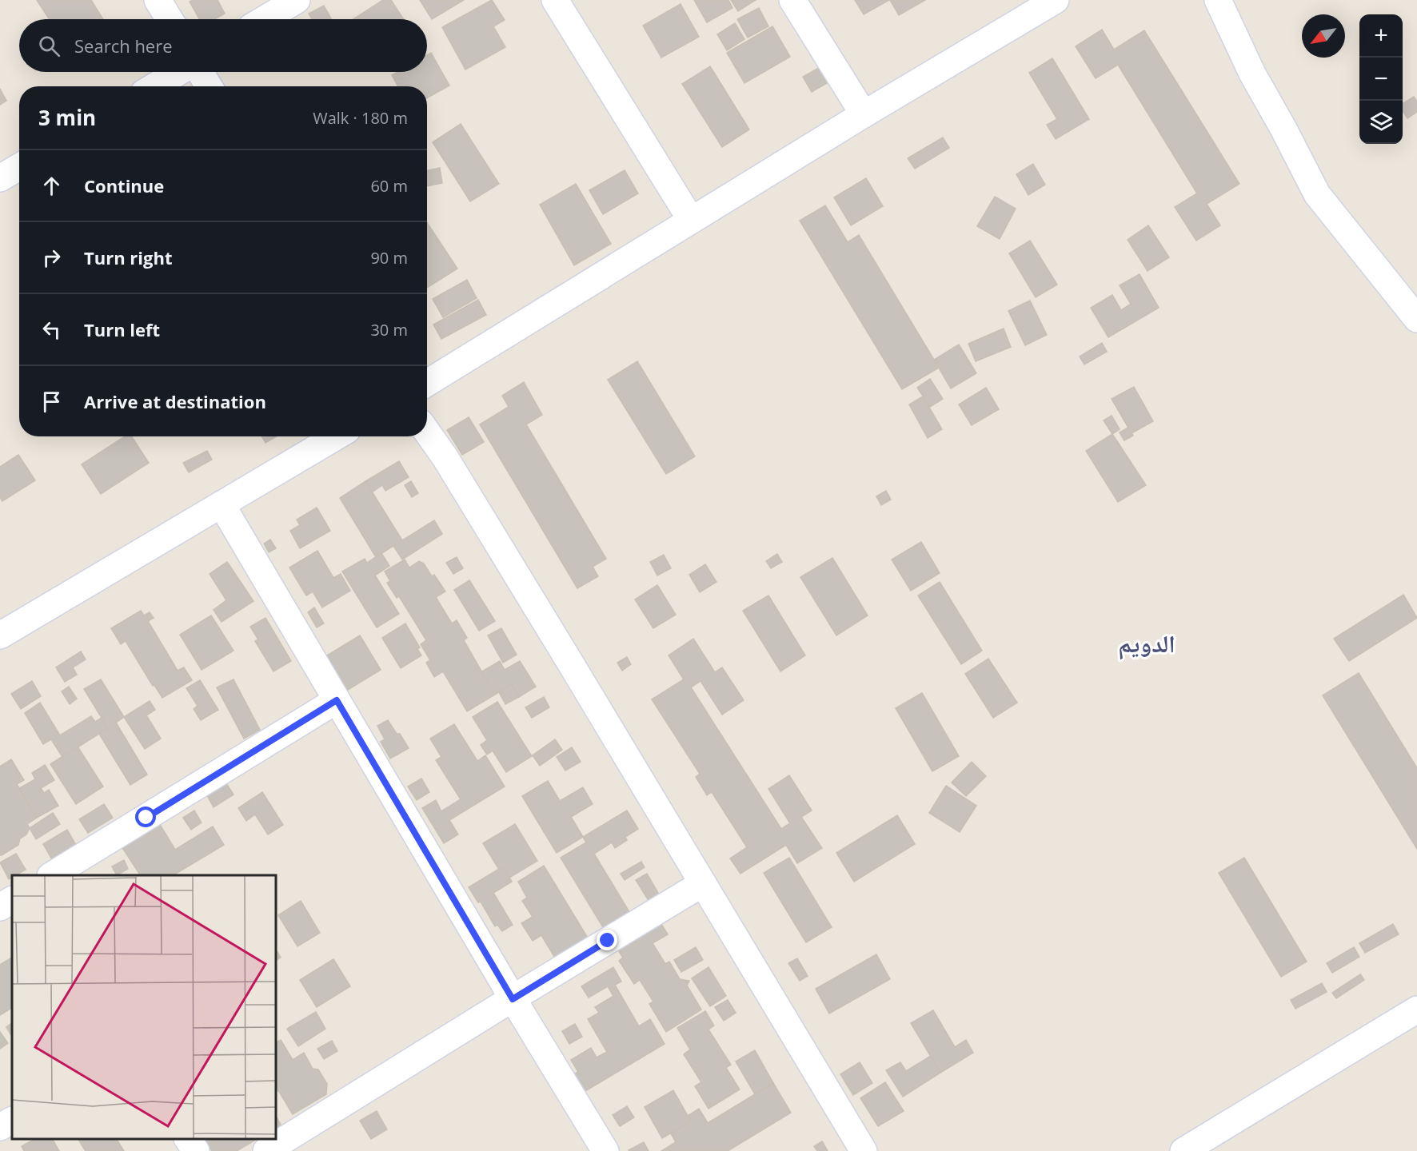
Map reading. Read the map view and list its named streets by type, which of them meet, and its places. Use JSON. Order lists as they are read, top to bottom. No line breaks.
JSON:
{"districts":["الدويم"],"north":"bottom left","page":{"map_buttons":["+","−"],"search":"Search here","heading":["3 min","Walk · 180 m"],"list":[["Continue","60 m"],["Turn right","90 m"],["Turn left","30 m"],"Arrive at destination"]}}
